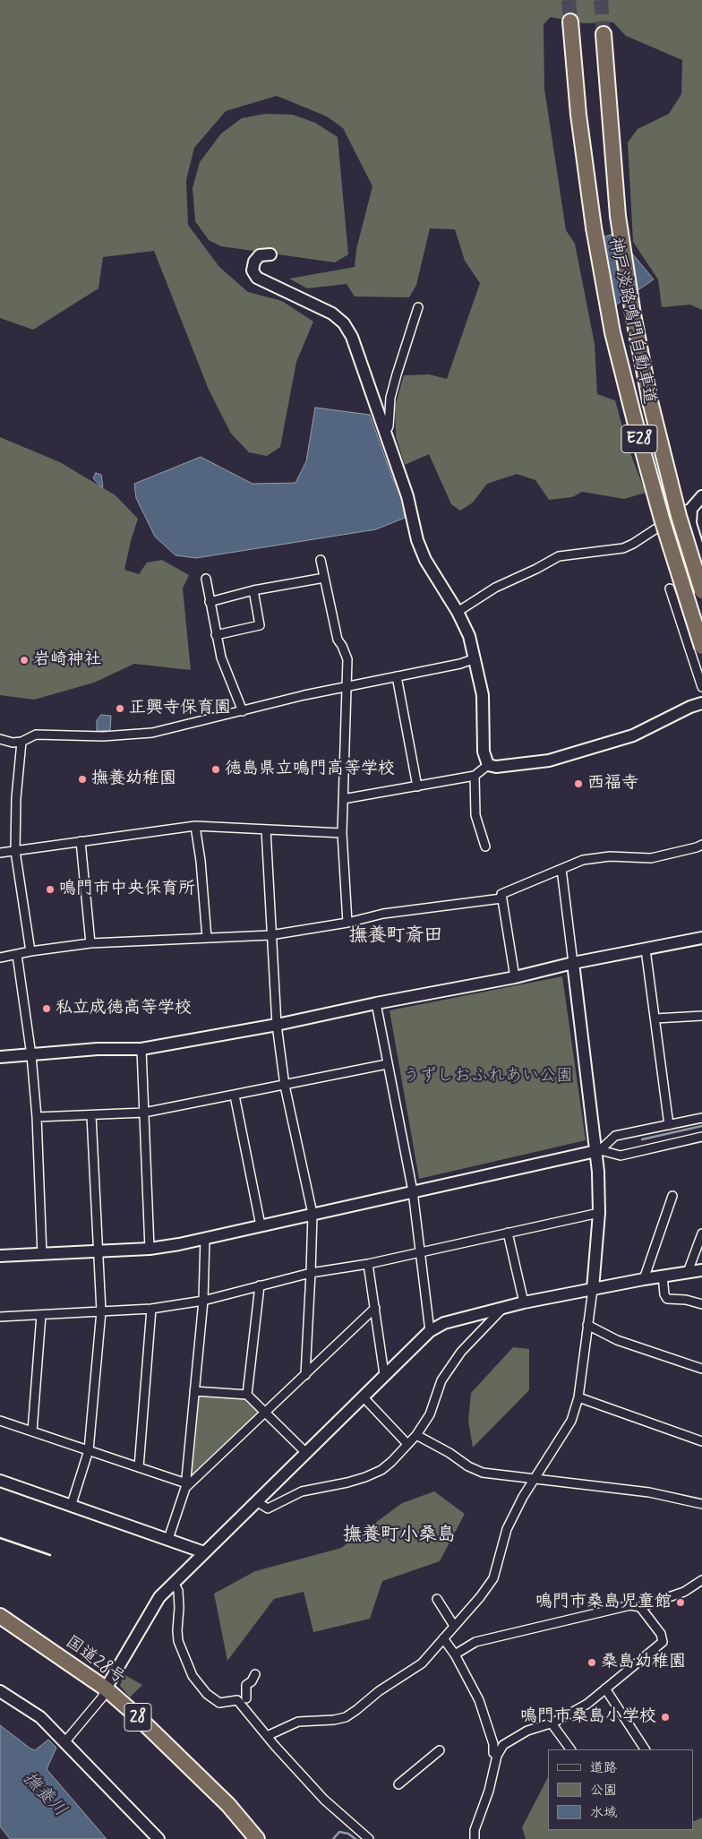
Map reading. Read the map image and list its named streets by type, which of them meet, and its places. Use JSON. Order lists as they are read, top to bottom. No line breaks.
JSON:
{"streets":{"highway":["神戸淡路鳴門自動車道","E28","国道28号","28"]},"districts":["撫養町斎田","撫養町小桑島"],"water":["撫養川"],"parks":["うずしおふれあい公園"],"places":["岩崎神社","正興寺保育園","徳島県立鳴門高等学校","撫養幼稚園","西福寺","鳴門市中央保育所","私立成徳高等学校","鳴門市桑島児童館","桑島幼稚園","鳴門市桑島小学校"],"legend":["道路","公園","水域"]}
